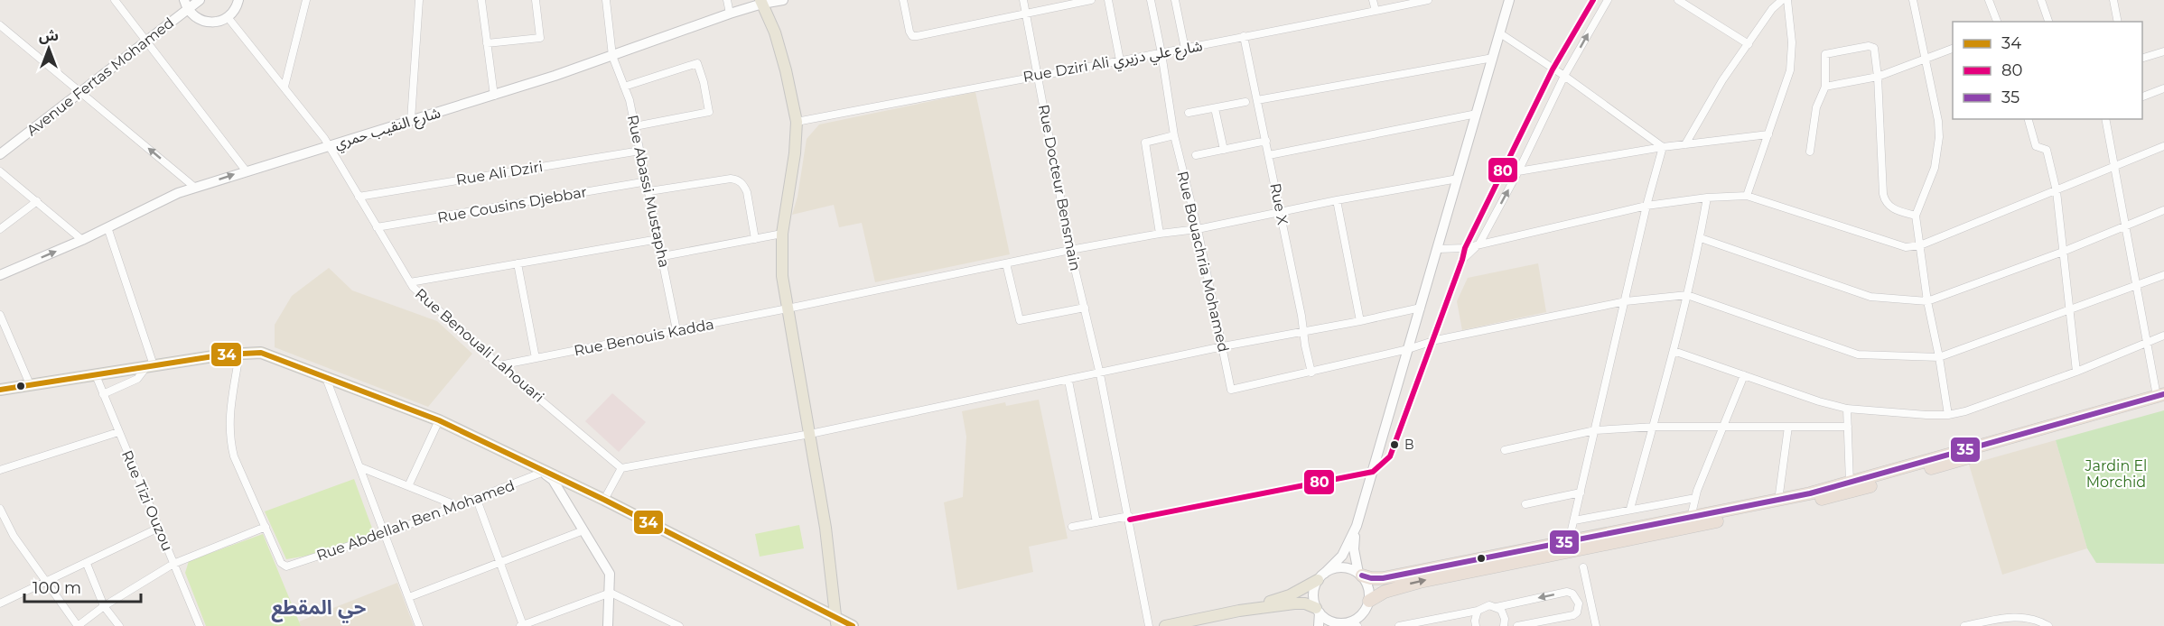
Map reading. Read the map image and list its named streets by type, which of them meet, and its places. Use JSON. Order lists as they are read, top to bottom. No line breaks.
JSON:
{"streets":{"street":["Rue Dziri Ali شارع علي دزيري","Avenue Fertas Mohamed","شارع النقيب حمري","Rue Ali Dziri","Rue Docteur Bensmain","Rue Abassi Mustapha","Rue X","Rue Cousins Djebbar","Rue Bouachria Mohamed","Rue Benouis Kadda","Rue Benouali Lahouari","Rue Tizi Ouzou","Rue Abdellah Ben Mohamed"]},"crossings":[["Rue Dziri Ali شارع علي دزيري","Rue Docteur Bensmain"],["Rue Dziri Ali شارع علي دزيري","Rue X"],["Rue Dziri Ali شارع علي دزيري","Rue Bouachria Mohamed"],["شارع النقيب حمري","Rue Abassi Mustapha"],["شارع النقيب حمري","Rue Benouali Lahouari"],["Rue Ali Dziri","Rue Abassi Mustapha"],["Rue Ali Dziri","Rue Benouali Lahouari"],["Rue Docteur Bensmain","Rue Benouis Kadda"],["Rue Abassi Mustapha","Rue Cousins Djebbar"],["Rue Abassi Mustapha","Rue Benouis Kadda"],["Rue X","Rue Bouachria Mohamed"],["Rue X","Rue Benouis Kadda"],["Rue Cousins Djebbar","Rue Benouali Lahouari"],["Rue Bouachria Mohamed","Rue Benouis Kadda"],["Rue Benouis Kadda","Rue Benouali Lahouari"]],"districts":["حي المقطع"],"parks":["Jardin El Morchid"],"places":["B"],"lines":["transit line 80","transit line 34","transit line 35"],"legend":["34","80","35"],"scale_bar":"100 m","north":"top"}
